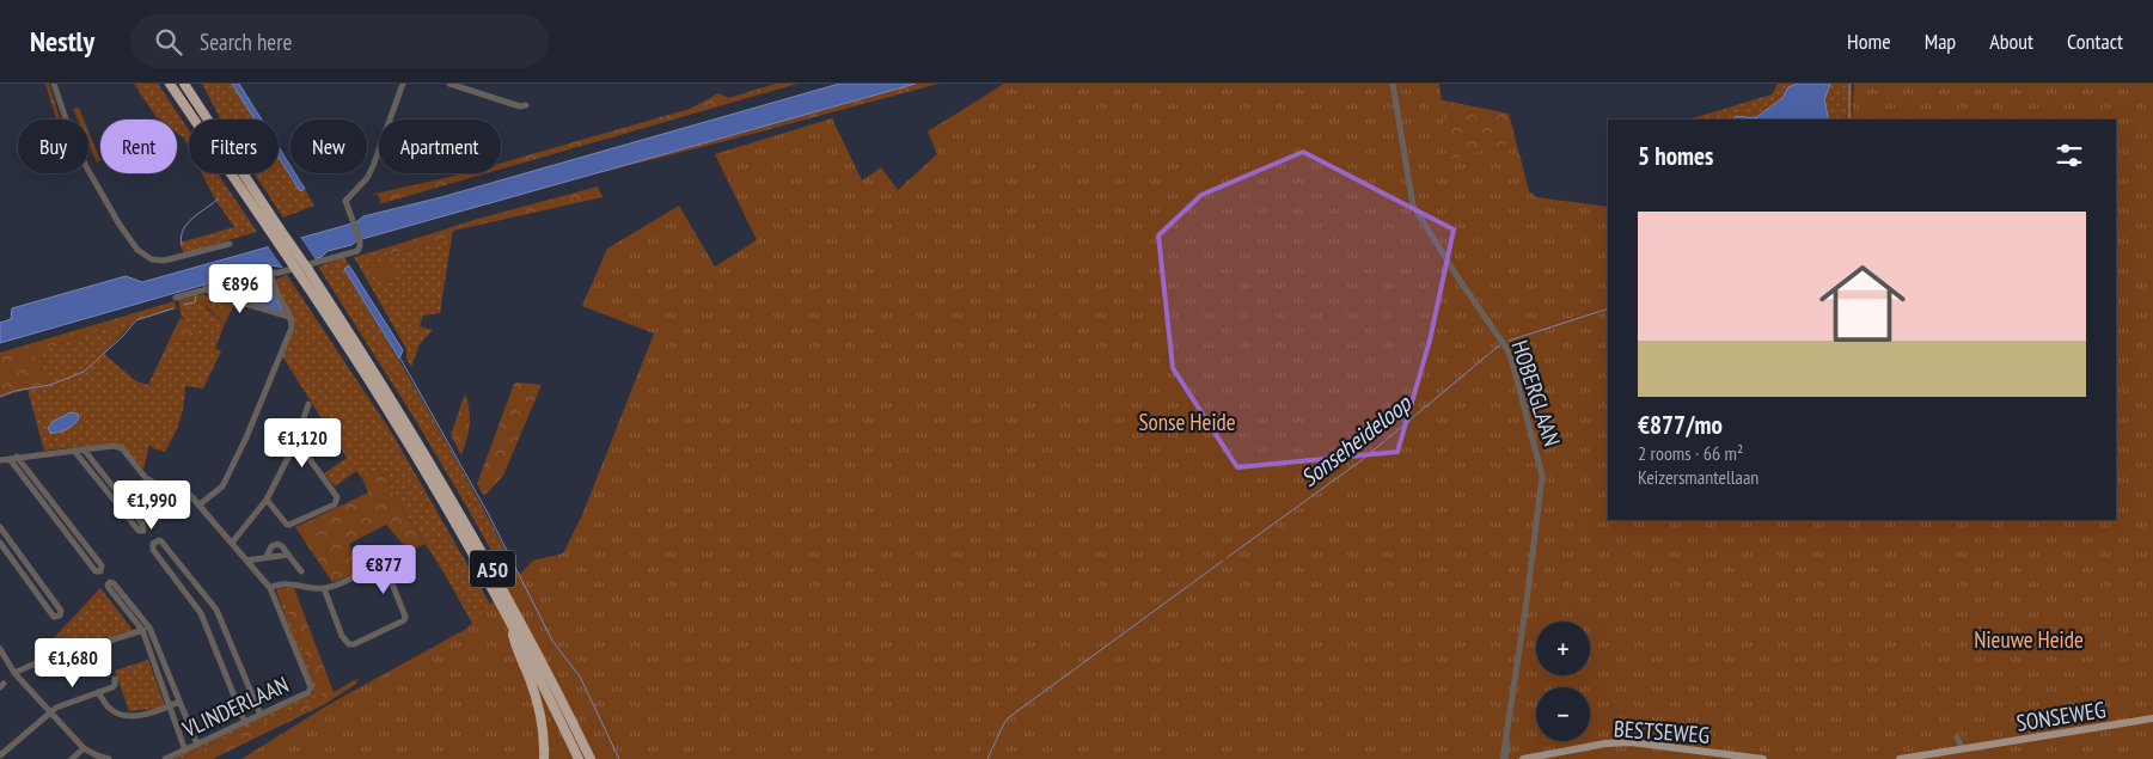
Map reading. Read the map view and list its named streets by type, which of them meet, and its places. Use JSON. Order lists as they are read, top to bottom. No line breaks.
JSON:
{"streets":{"highway":["A50"],"main road":["SONSEWEG","BESTSEWEG"],"street":["HOBERGLAAN","VLINDERLAAN"]},"water":["Sonseheideloop"],"parks":["Sonse Heide","Nieuwe Heide"],"page":{"header":"Nestly","search":"Search here","nav":["Home","Map","About","Contact"],"chip":["Buy","Rent","Filters","New","Apartment"],"heading":"5 homes","list":[{"name":"€877/mo","note":"2 rooms · 66 m² · Keizersmantellaan"}],"price":["€896","€1,120","€1,990","€877","€1,680"],"map_buttons":["+","−"]}}
